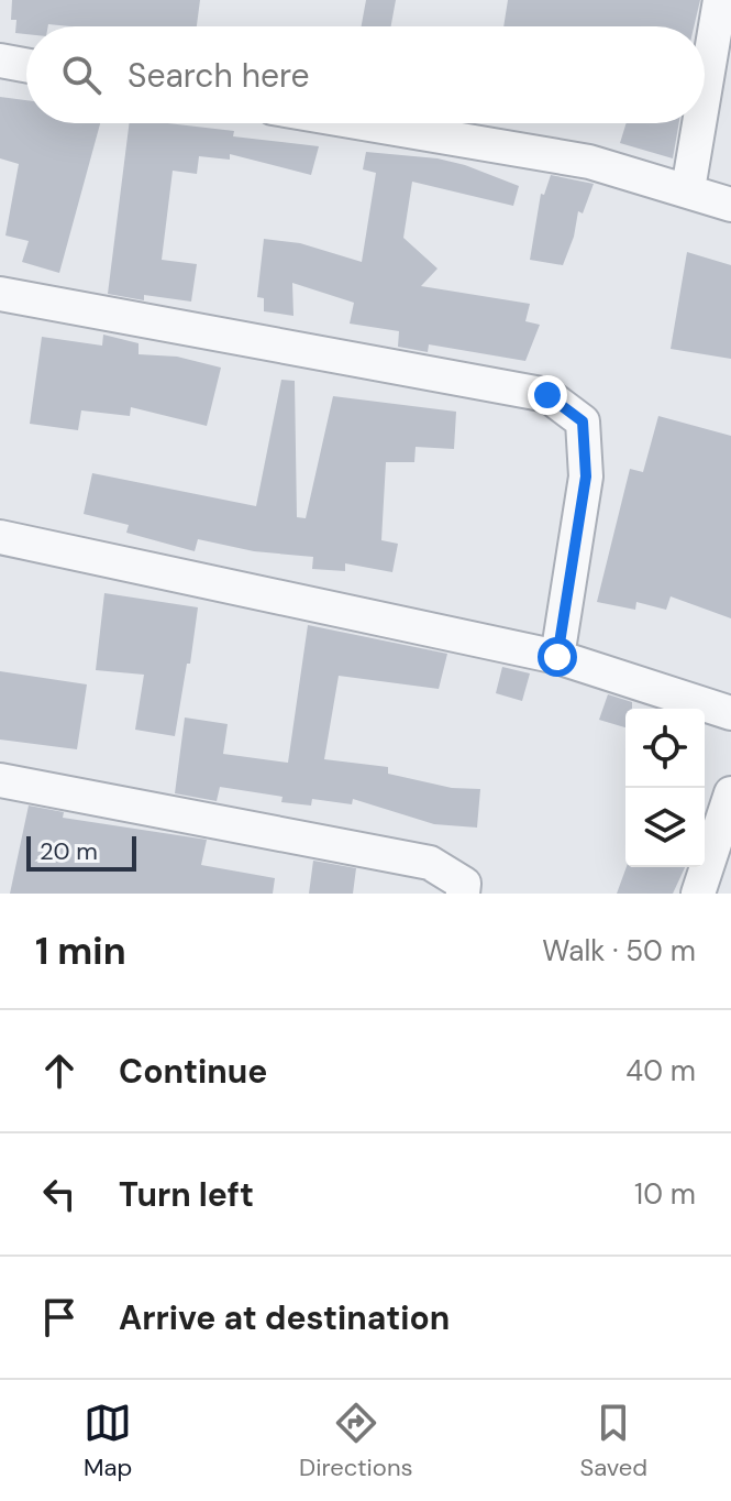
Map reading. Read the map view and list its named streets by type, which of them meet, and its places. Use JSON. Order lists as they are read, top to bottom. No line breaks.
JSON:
{"scale_bar":"20 m","page":{"search":"Search here","scale":"20 m","heading":["1 min","Walk · 50 m"],"list":[["Continue","40 m"],["Turn left","10 m"],"Arrive at destination"],"nav":["Map","Directions","Saved"]}}
